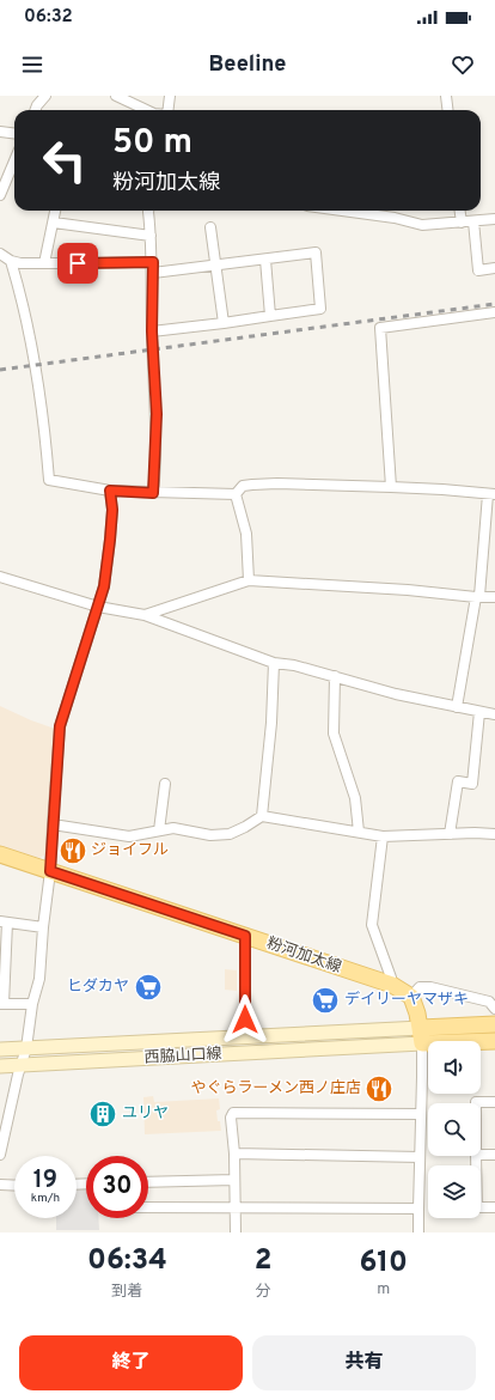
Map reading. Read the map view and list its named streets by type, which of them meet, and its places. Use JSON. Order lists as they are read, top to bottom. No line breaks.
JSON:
{"streets":{"main road":["粉河加太線"],"street":["西脇山口線"]},"places":{"restaurant":["ジョイフル","やぐらラーメン西ノ庄店"],"supermarket":["ヒダカヤ","デイリーヤマザキ"],"building":["ユリヤ"]},"page":{"status":"06:32","header":"Beeline","turn":["50 m","粉河加太線"],"speed":"19 km/h","limit":"30","eta":["06:34","到着","2","分","610","m"],"buttons":["終了","共有"]}}
